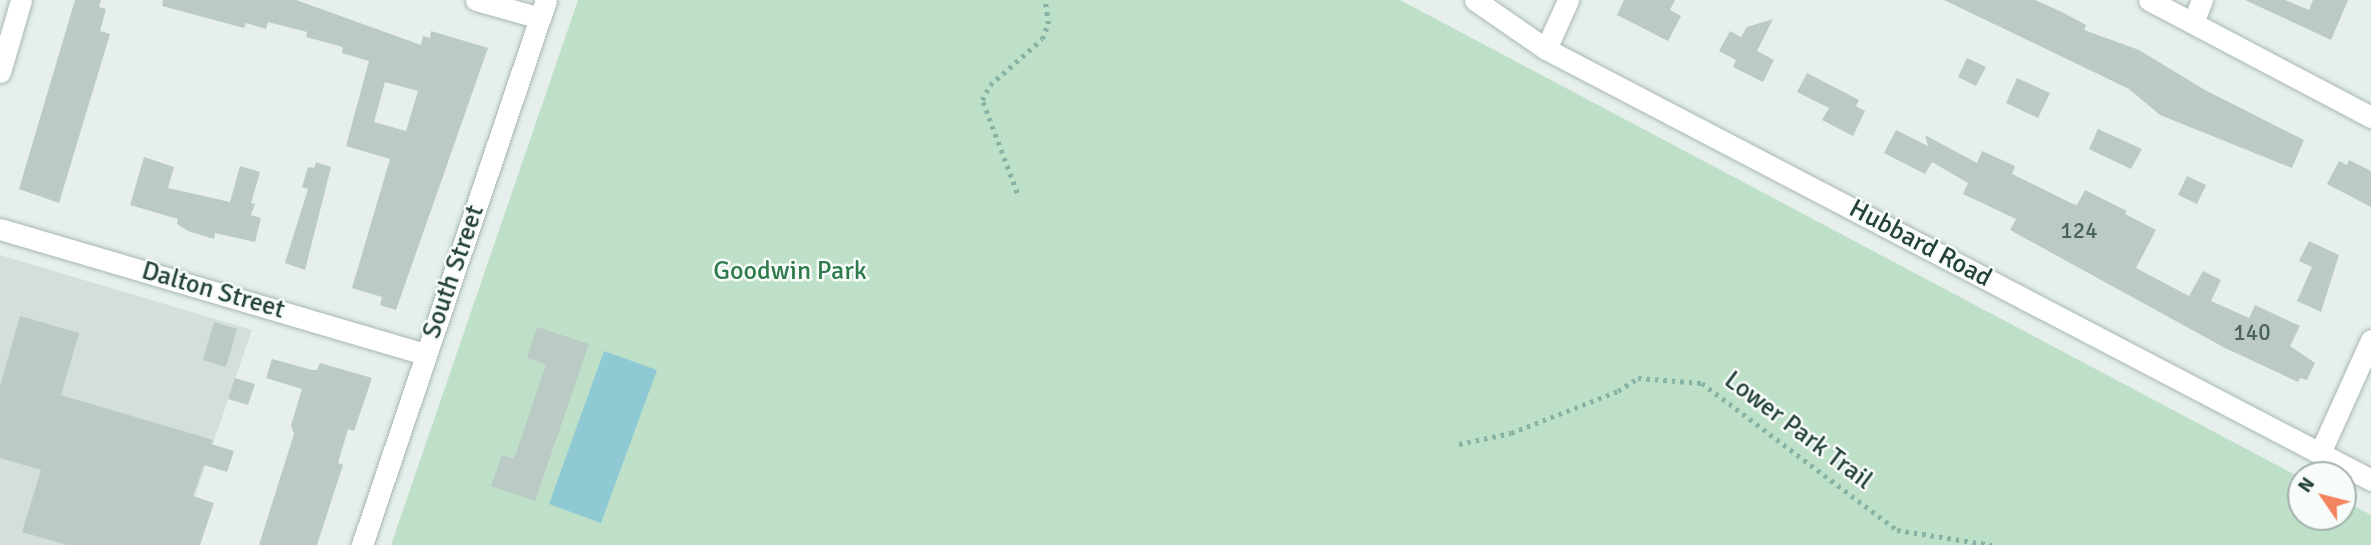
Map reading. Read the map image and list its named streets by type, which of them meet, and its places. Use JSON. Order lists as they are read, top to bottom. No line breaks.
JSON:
{"streets":{"street":["Hubbard Road","South Street","Dalton Street"],"path":["Lower Park Trail"]},"crossings":[["South Street","Dalton Street"]],"parks":["Goodwin Park"],"house_numbers":["124","140"],"north":"top left"}
